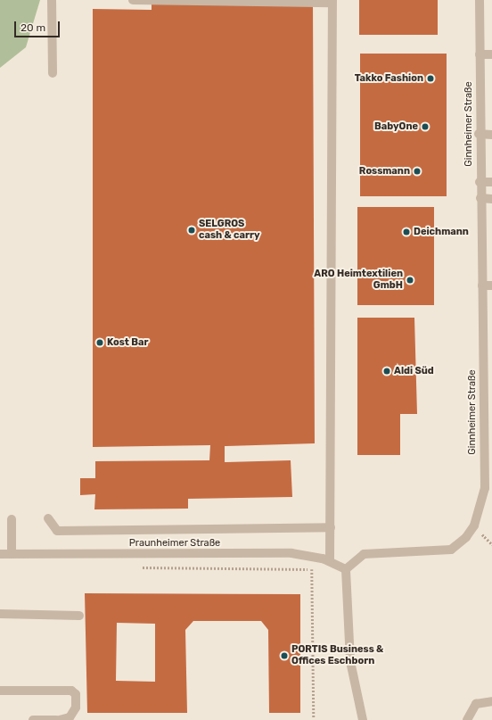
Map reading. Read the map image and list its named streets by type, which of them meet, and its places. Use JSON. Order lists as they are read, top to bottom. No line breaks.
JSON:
{"streets":{"street":["Ginnheimer Straße","Praunheimer Straße"]},"crossings":[["Ginnheimer Straße","Praunheimer Straße"]],"places":["Takko Fashion","BabyOne","Rossmann","SELGROS cash & carry","Deichmann","ARO Heimtextilien GmbH","Kost Bar","Aldi Süd","PORTIS Business & Offices Eschborn"],"scale_bar":"20 m"}
